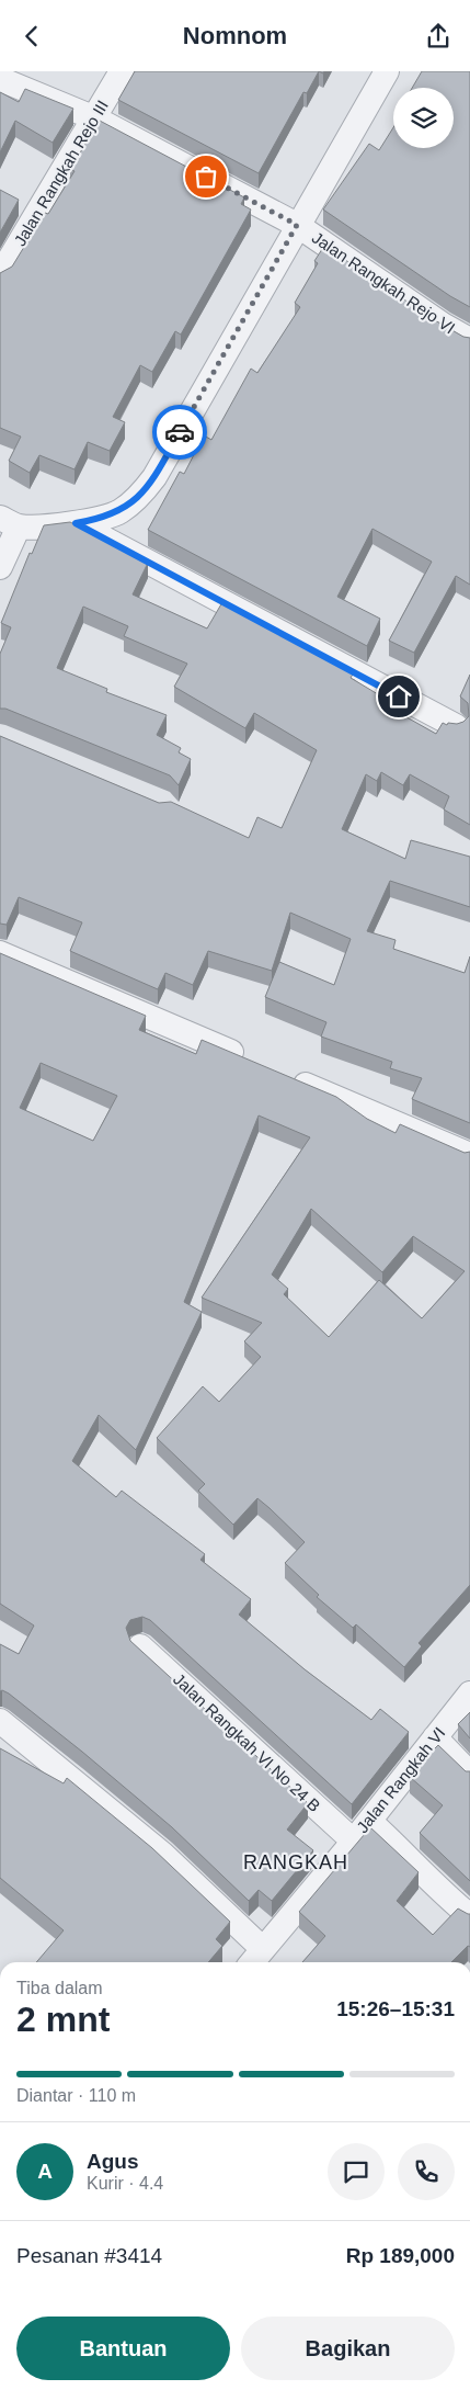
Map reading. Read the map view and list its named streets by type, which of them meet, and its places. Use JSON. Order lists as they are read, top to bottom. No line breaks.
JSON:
{"streets":{"street":["Jalan Rangkah Rejo III","Jalan Rangkah Rejo VI","Jalan Rangkah VI No 24 B","Jalan Rangkah VI"]},"crossings":[["Jalan Rangkah Rejo III","Jalan Rangkah Rejo VI"],["Jalan Rangkah VI No 24 B","Jalan Rangkah VI"]],"districts":["RANGKAH"],"page":{"header":"Nomnom","heading":["2 mnt","Tiba dalam","15:26–15:31"],"panel":["Agus","Kurir · 4.4","Pesanan #3414","Rp 189,000"],"bar":"Diantar · 110 m","round":"A","buttons":["Bantuan","Bagikan"]}}
